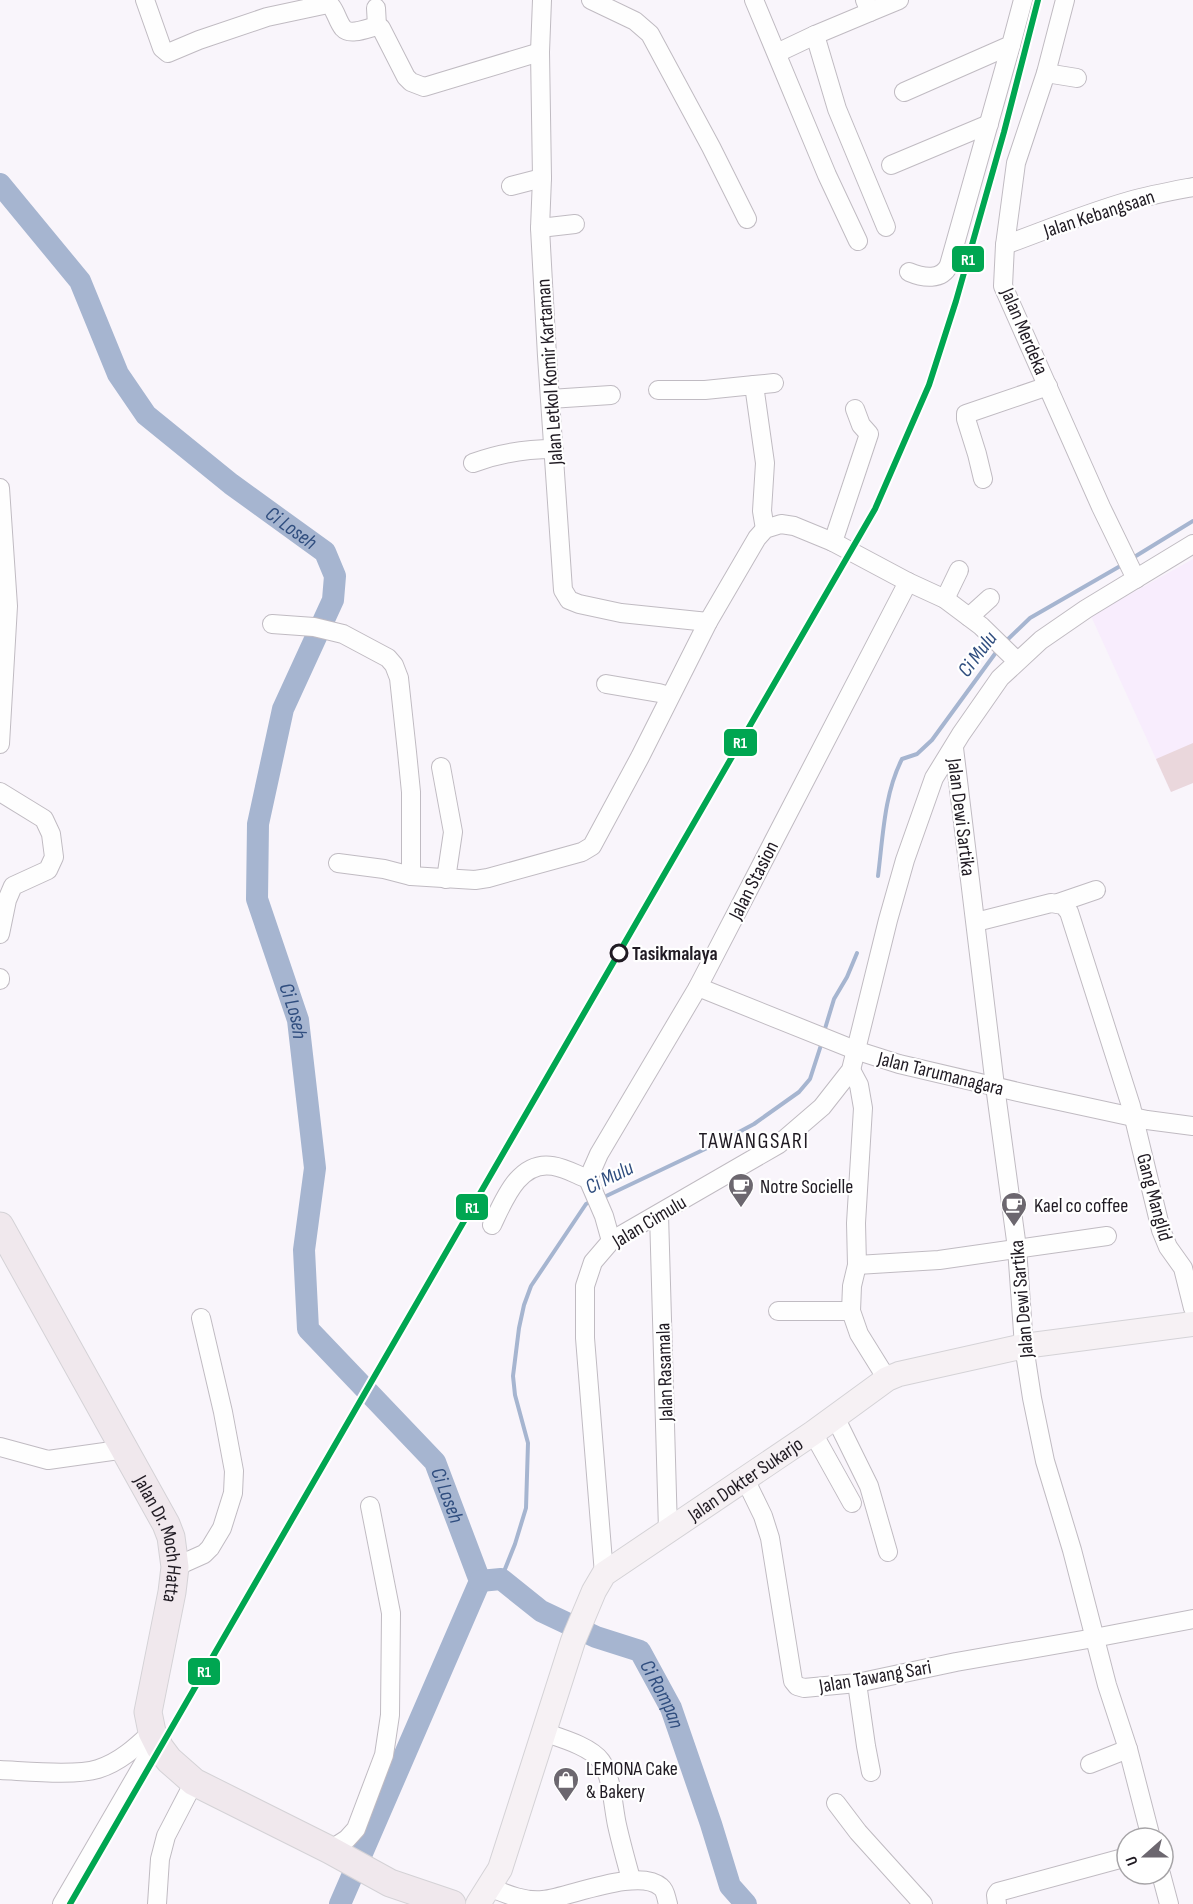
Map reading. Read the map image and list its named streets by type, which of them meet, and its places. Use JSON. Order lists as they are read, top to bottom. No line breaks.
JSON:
{"streets":{"highway":["Jalan Dr. Moch Hatta"],"main road":["Jalan Dokter Sukarjo"],"street":["Jalan Kebangsaan","Jalan Merdeka","Jalan Letkol Komir Kartaman","Jalan Dewi Sartika","Jalan Stasion","Jalan Tarumanagara","Gang Manglid","Jalan Cimulu","Jalan Rasamala","Jalan Tawang Sari"]},"crossings":[["Jalan Kebangsaan","Jalan Merdeka"],["Jalan Merdeka","Jalan Cimulu"],["Jalan Dewi Sartika","Jalan Tarumanagara"],["Jalan Dewi Sartika","Jalan Cimulu"],["Jalan Dewi Sartika","Jalan Dokter Sukarjo"],["Jalan Dewi Sartika","Jalan Tawang Sari"],["Jalan Stasion","Jalan Tarumanagara"],["Jalan Tarumanagara","Gang Manglid"],["Jalan Tarumanagara","Jalan Cimulu"],["Jalan Cimulu","Jalan Rasamala"],["Jalan Cimulu","Jalan Dokter Sukarjo"],["Jalan Rasamala","Jalan Dokter Sukarjo"],["Jalan Dokter Sukarjo","Jalan Tawang Sari"]],"districts":["TAWANGSARI"],"water":["Ci Loseh","Ci Mulu","Ci Rompan"],"places":{"other":["Tasikmalaya"],"cafe":["Notre Socielle","Kael co coffee"],"shop":["LEMONA Cake & Bakery"]},"lines":["transit line R1"],"north":"left"}
